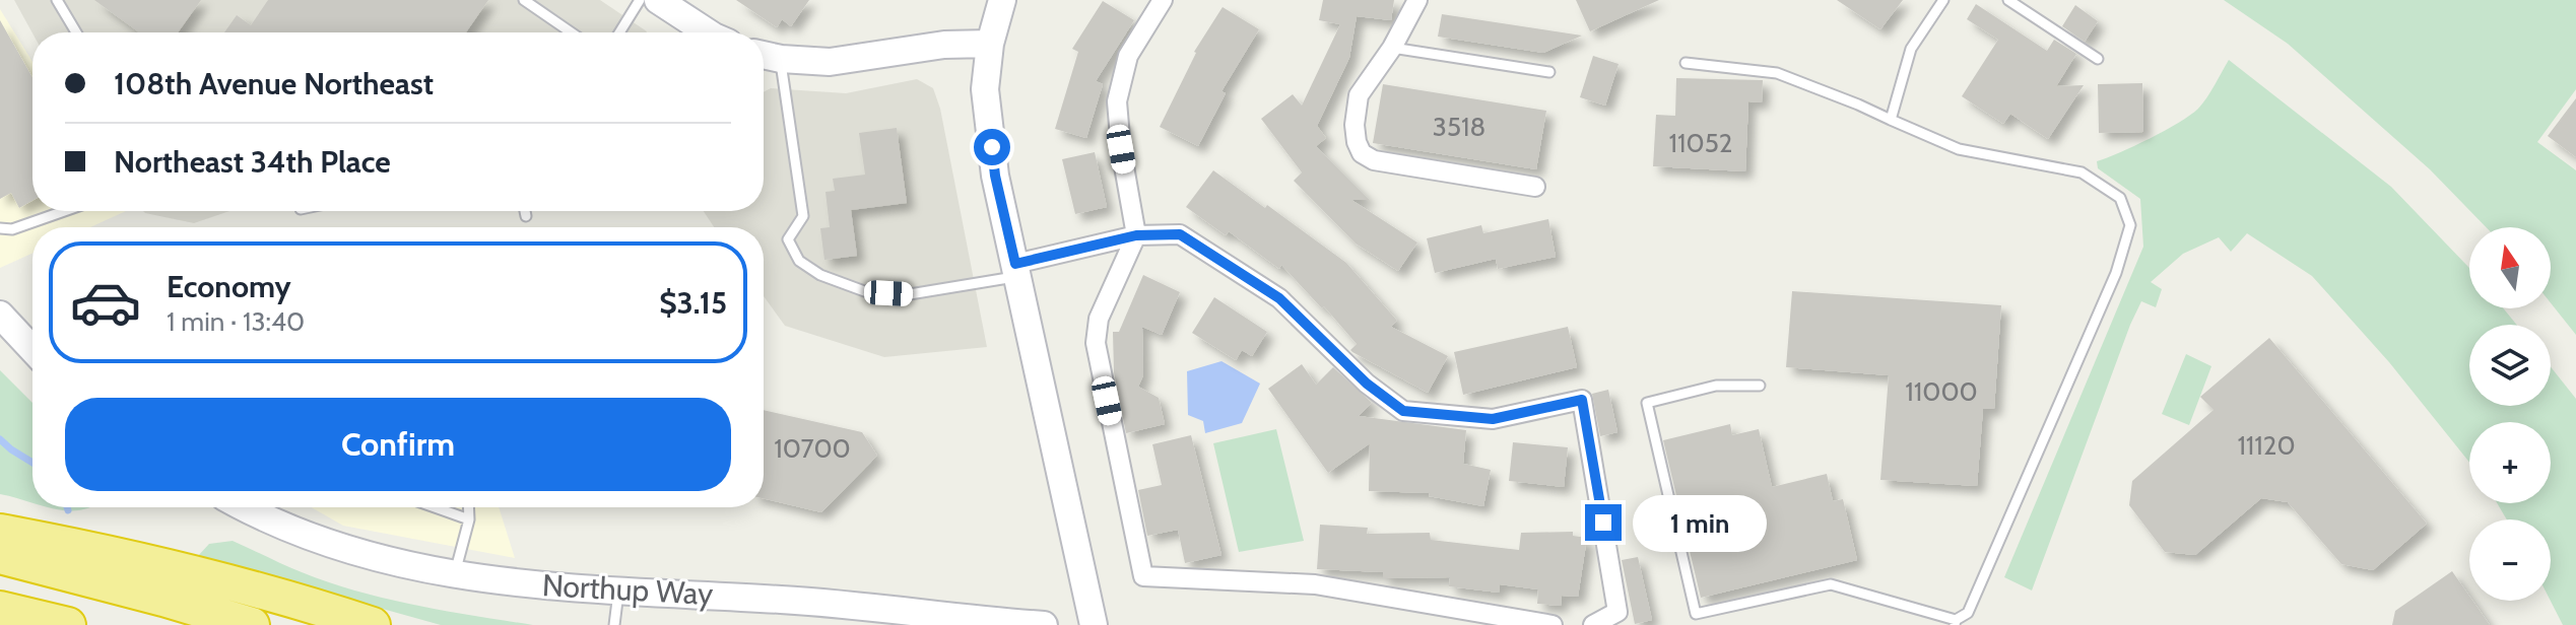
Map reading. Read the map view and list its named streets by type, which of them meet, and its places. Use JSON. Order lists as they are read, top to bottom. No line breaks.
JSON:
{"streets":{"main road":["Northup Way"]},"house_numbers":["3518","11052","11000","11120","10700"],"north":"top","page":{"banner":["108th Avenue Northeast","Northeast 34th Place"],"map_buttons":["+","−"],"list":[{"name":"Economy","note":"1 min · 13:40","value":"$3.15"}],"buttons":"Confirm","bubble":"1 min"}}
